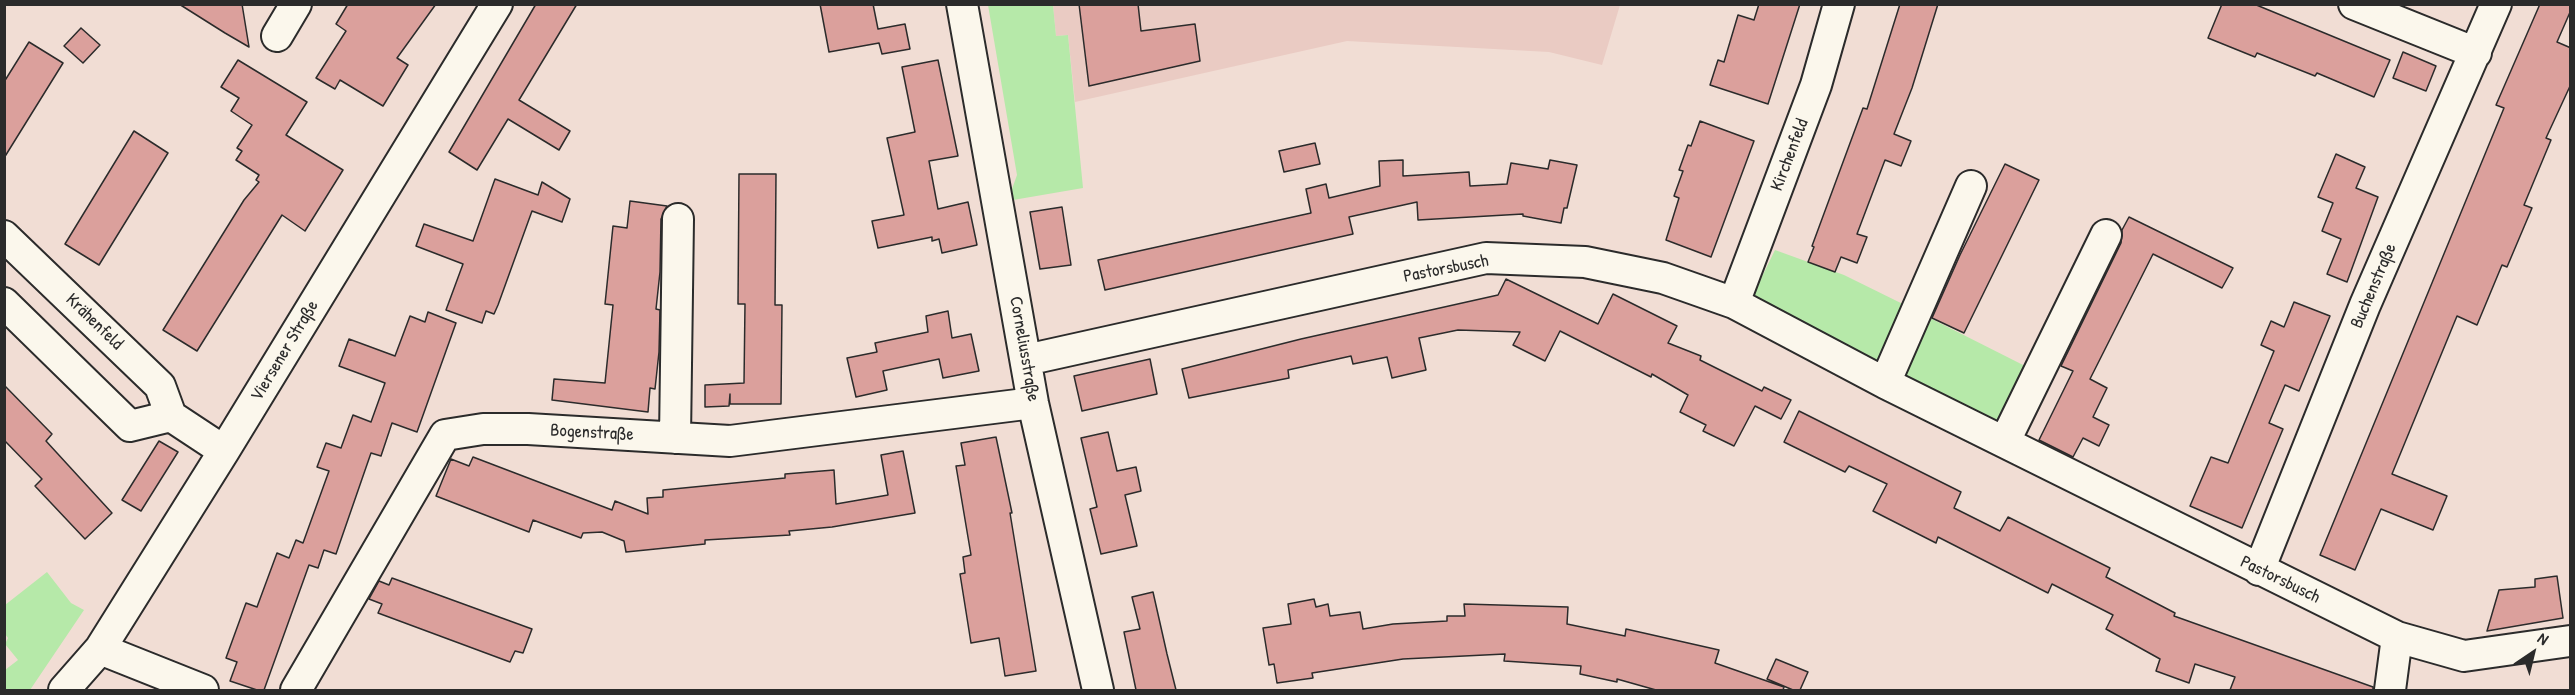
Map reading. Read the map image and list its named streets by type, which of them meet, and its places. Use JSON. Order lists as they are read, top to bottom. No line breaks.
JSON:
{"streets":{"street":["Kirchenfeld","Pastorsbusch","Buchenstraße","Krähenfeld","Corneliusstraße","Viersener Straße","Bogenstraße"]},"crossings":[["Kirchenfeld","Pastorsbusch"],["Pastorsbusch","Buchenstraße"],["Pastorsbusch","Corneliusstraße"],["Corneliusstraße","Bogenstraße"]],"north":"top right"}
